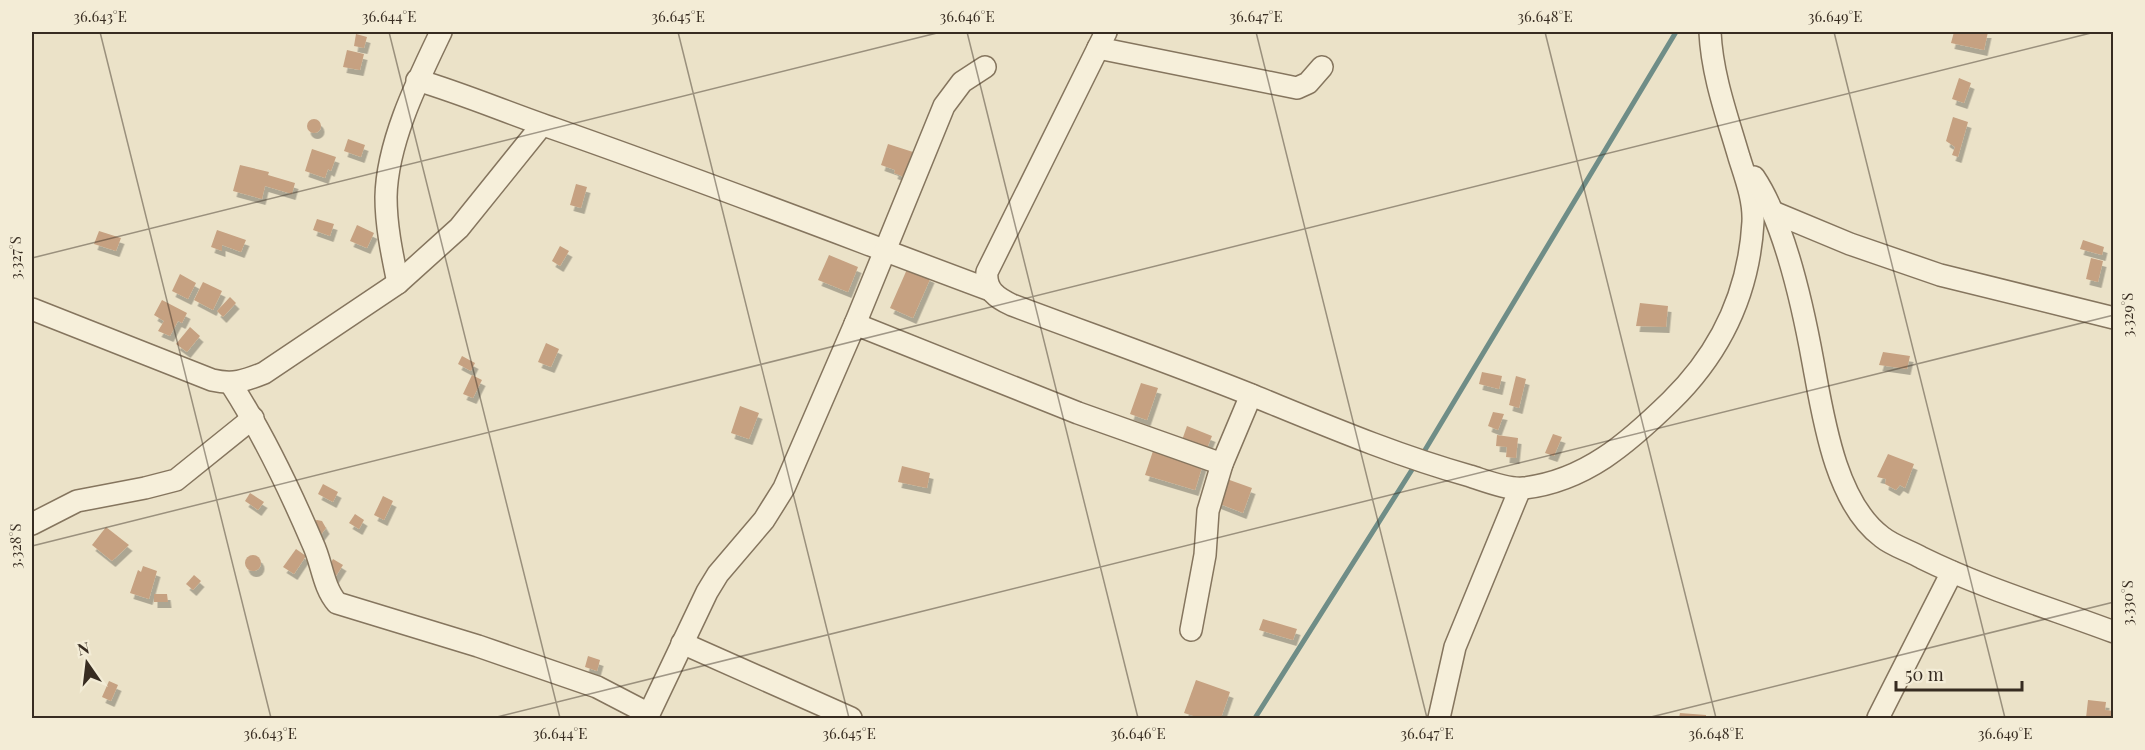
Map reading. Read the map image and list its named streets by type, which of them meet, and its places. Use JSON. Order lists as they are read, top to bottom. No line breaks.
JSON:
{"scale_bar":"50 m","north":"top","coordinates":["36.643°E","36.644°E","36.645°E","36.646°E","36.647°E","36.648°E","36.649°E","3.327°S","3.329°S","3.328°S","3.330°S"]}
